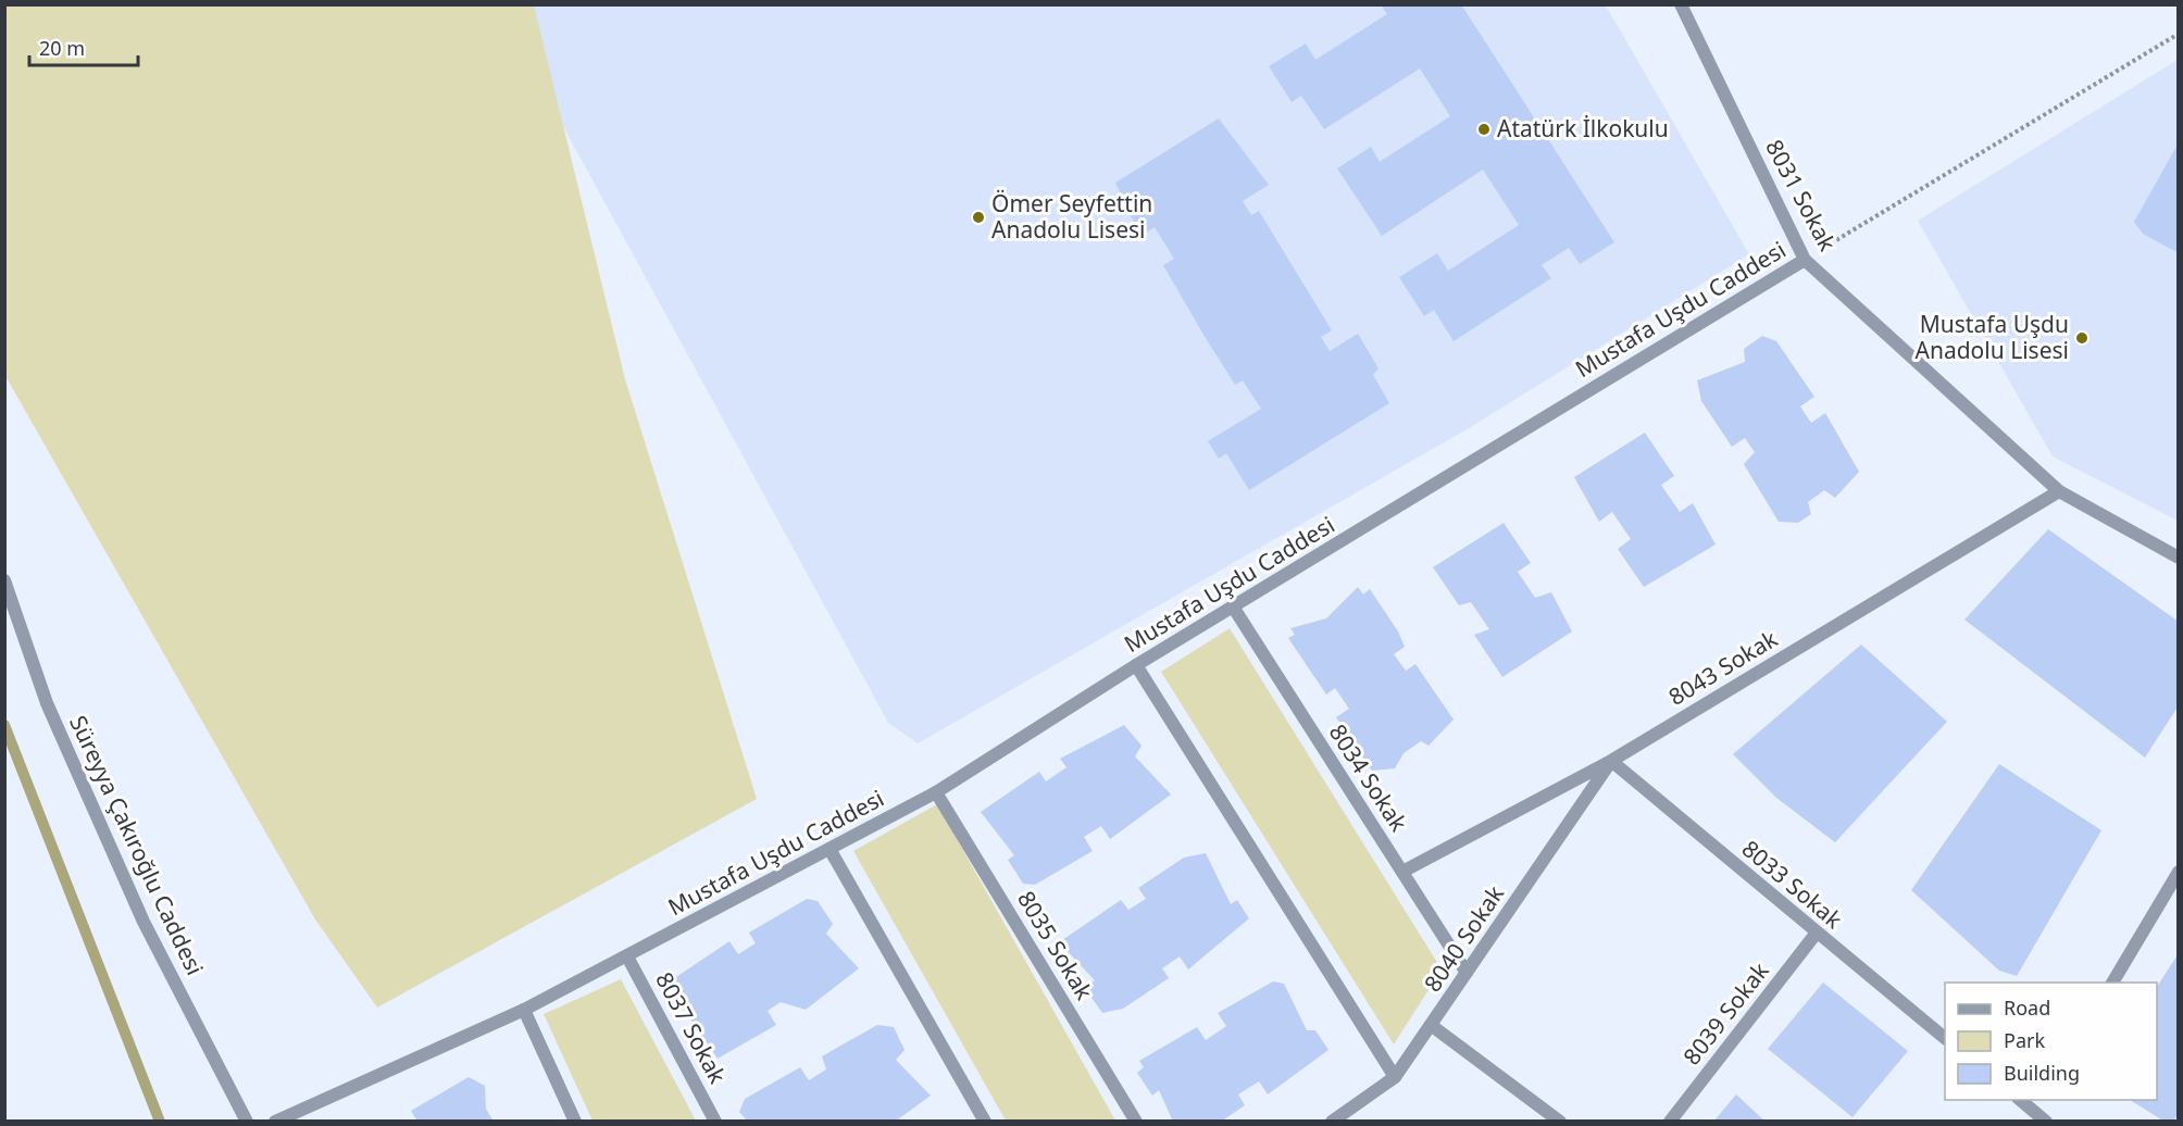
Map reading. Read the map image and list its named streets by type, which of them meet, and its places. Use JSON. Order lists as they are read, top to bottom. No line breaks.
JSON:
{"streets":{"street":["8031 Sokak","Mustafa Uşdu Caddesi","8043 Sokak","8034 Sokak","Süreyya Çakıroğlu Caddesi","8033 Sokak","8040 Sokak","8035 Sokak","8039 Sokak","8037 Sokak"]},"crossings":[["8031 Sokak","Mustafa Uşdu Caddesi"],["8031 Sokak","8043 Sokak"],["Mustafa Uşdu Caddesi","8034 Sokak"],["Mustafa Uşdu Caddesi","8035 Sokak"],["Mustafa Uşdu Caddesi","8037 Sokak"],["8043 Sokak","8034 Sokak"],["8043 Sokak","8033 Sokak"],["8043 Sokak","8040 Sokak"],["8034 Sokak","8040 Sokak"],["8033 Sokak","8040 Sokak"],["8033 Sokak","8039 Sokak"]],"places":["Atatürk İlkokulu","Ömer Seyfettin Anadolu Lisesi","Mustafa Uşdu Anadolu Lisesi"],"legend":["Road","Park","Building"],"scale_bar":"20 m"}
